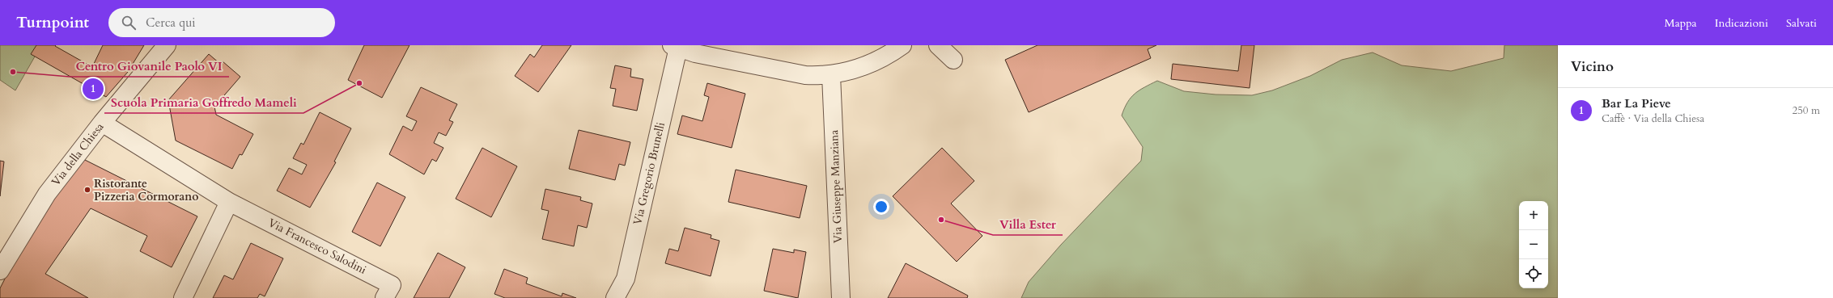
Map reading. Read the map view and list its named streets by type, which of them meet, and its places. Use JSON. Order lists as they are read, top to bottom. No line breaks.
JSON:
{"streets":{"street":["Via della Chiesa","Via Gregorio Brunelli","Via Giuseppe Manziana","Via Francesco Salodini"]},"crossings":[["Via della Chiesa","Via Francesco Salodini"]],"places":["Centro Giovanile Paolo VI","Scuola Primaria Goffredo Mameli","Ristorante Pizzeria Cormorano","Villa Ester"],"page":{"header":"Turnpoint","search":"Cerca qui","nav":["Mappa","Indicazioni","Salvati"],"heading":"Vicino","pins":"1","list":[{"mark":"1","name":"Bar La Pieve","note":"Caffè · Via della Chiesa","value":"250 m"}],"map_buttons":["+","−"]}}
